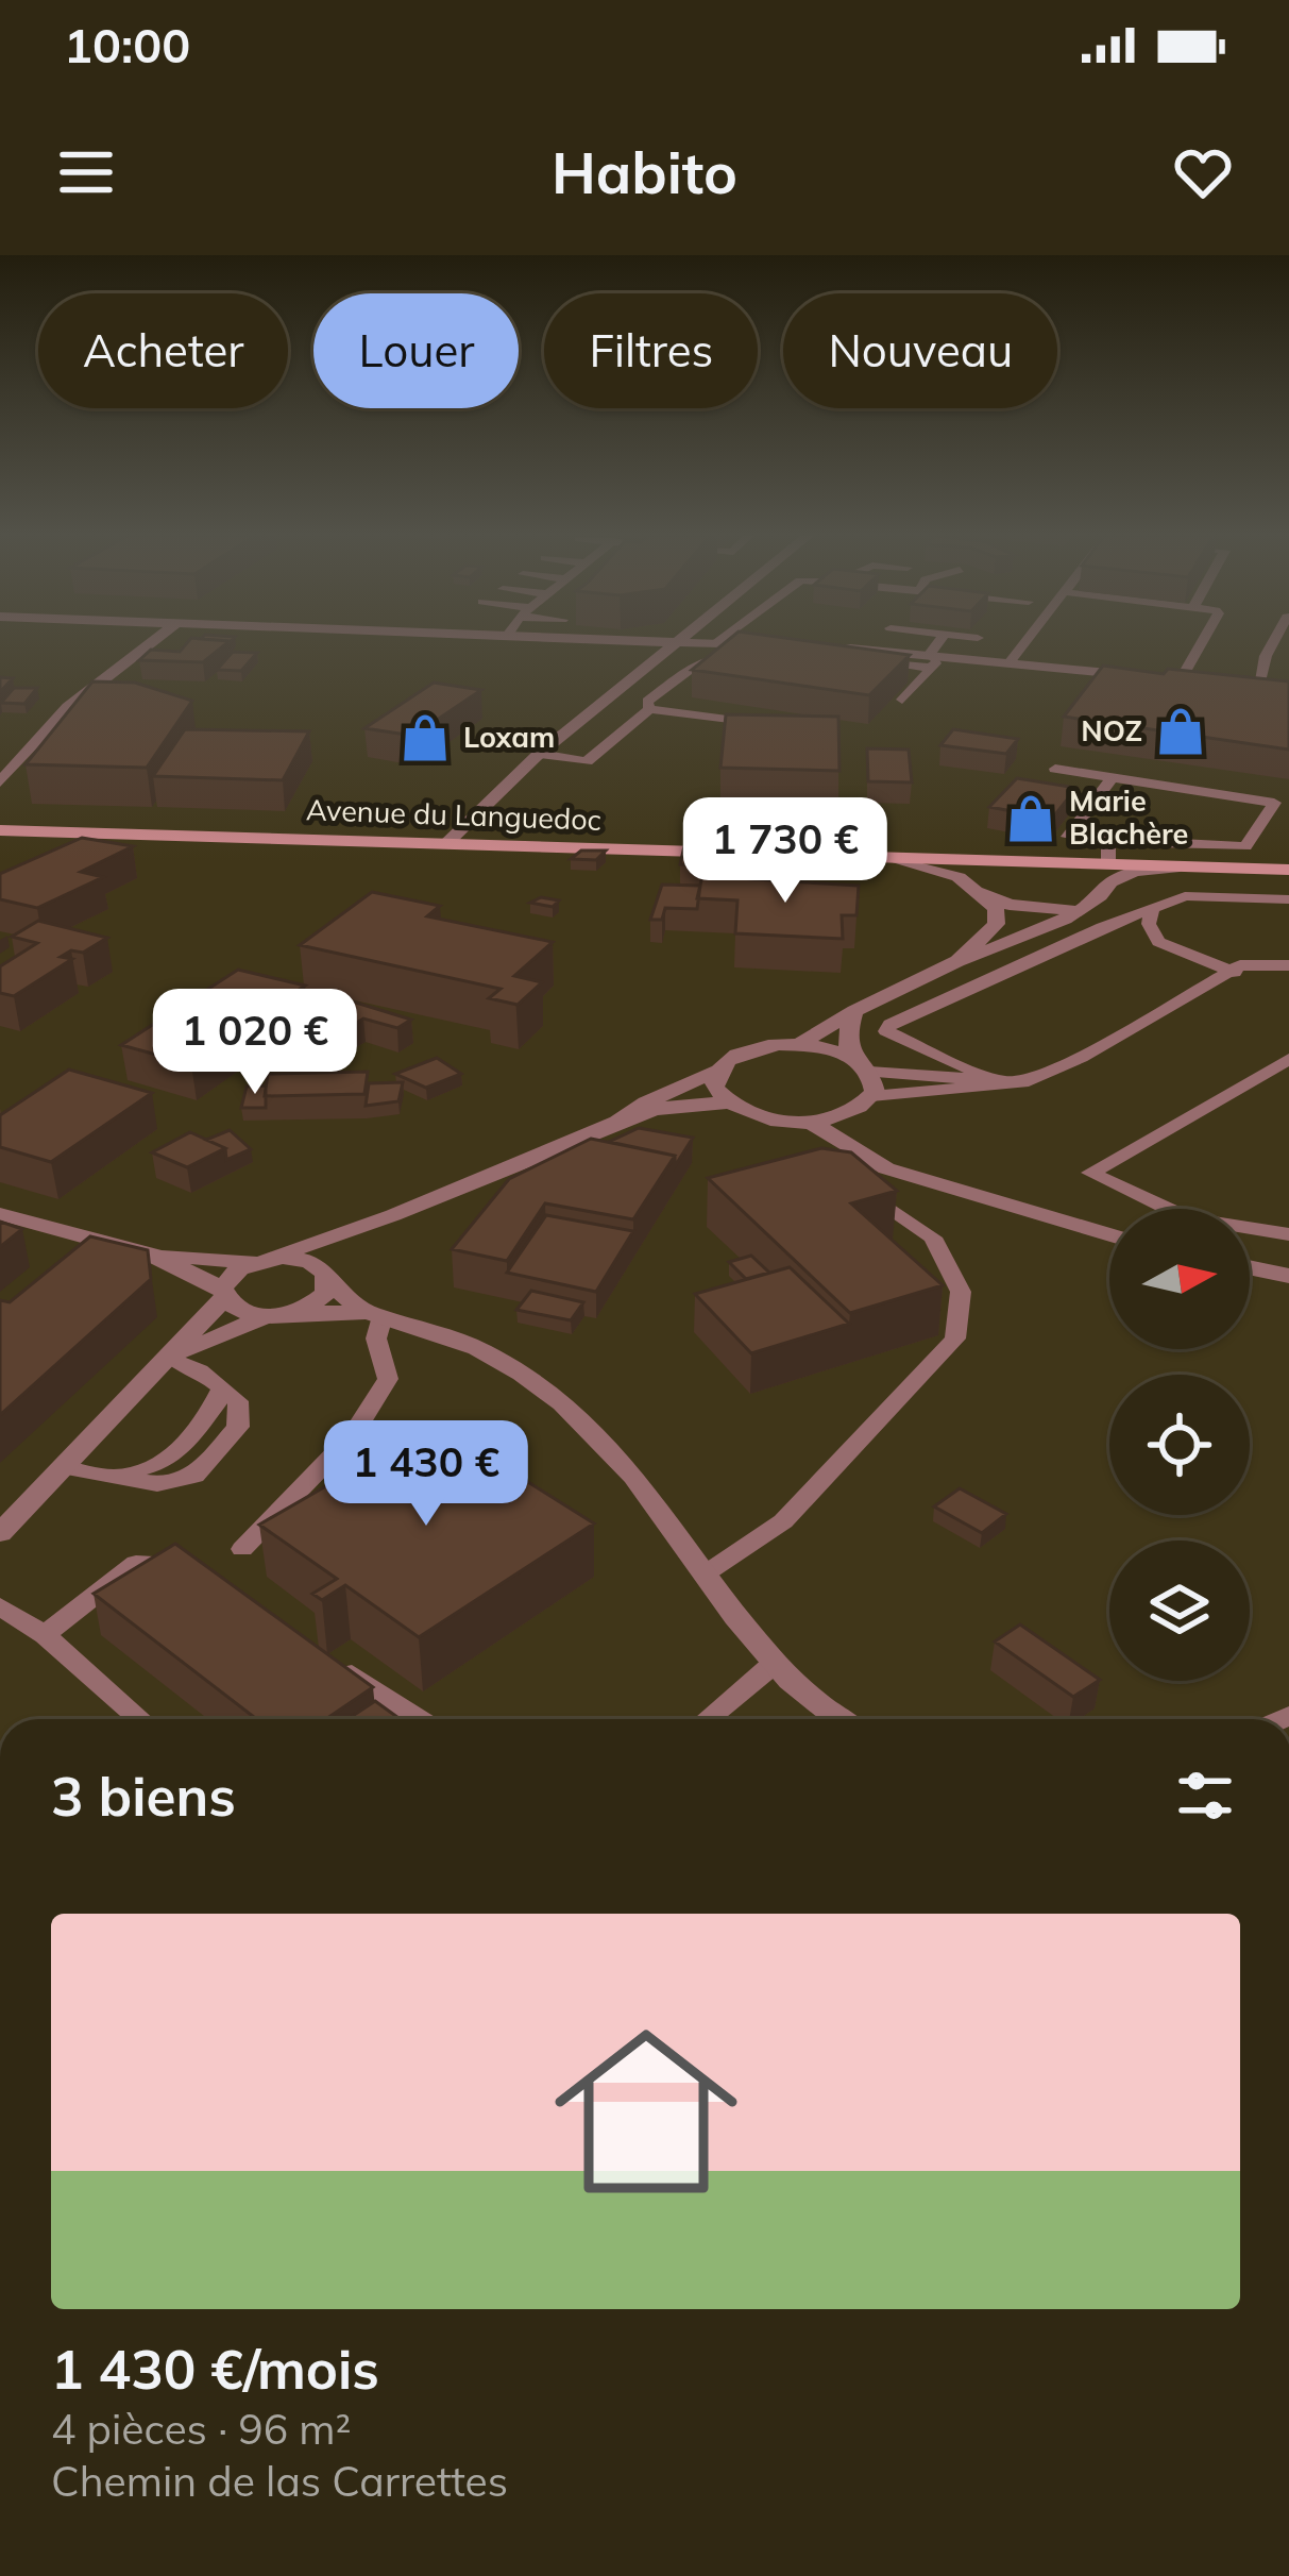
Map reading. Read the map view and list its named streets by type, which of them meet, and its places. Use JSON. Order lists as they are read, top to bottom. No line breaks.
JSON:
{"streets":{"main road":["Avenue du Languedoc"]},"places":{"shop":["NOZ","Loxam","Marie Blachère"]},"north":"right","page":{"status":"10:00","header":"Habito","chip":["Acheter","Louer","Filtres","Nouveau"],"price":["1 730 €","1 020 €","1 430 €"],"heading":"3 biens","list":[{"name":"1 430 €/mois","note":"4 pièces · 96 m² · Chemin de las Carrettes"}]}}
